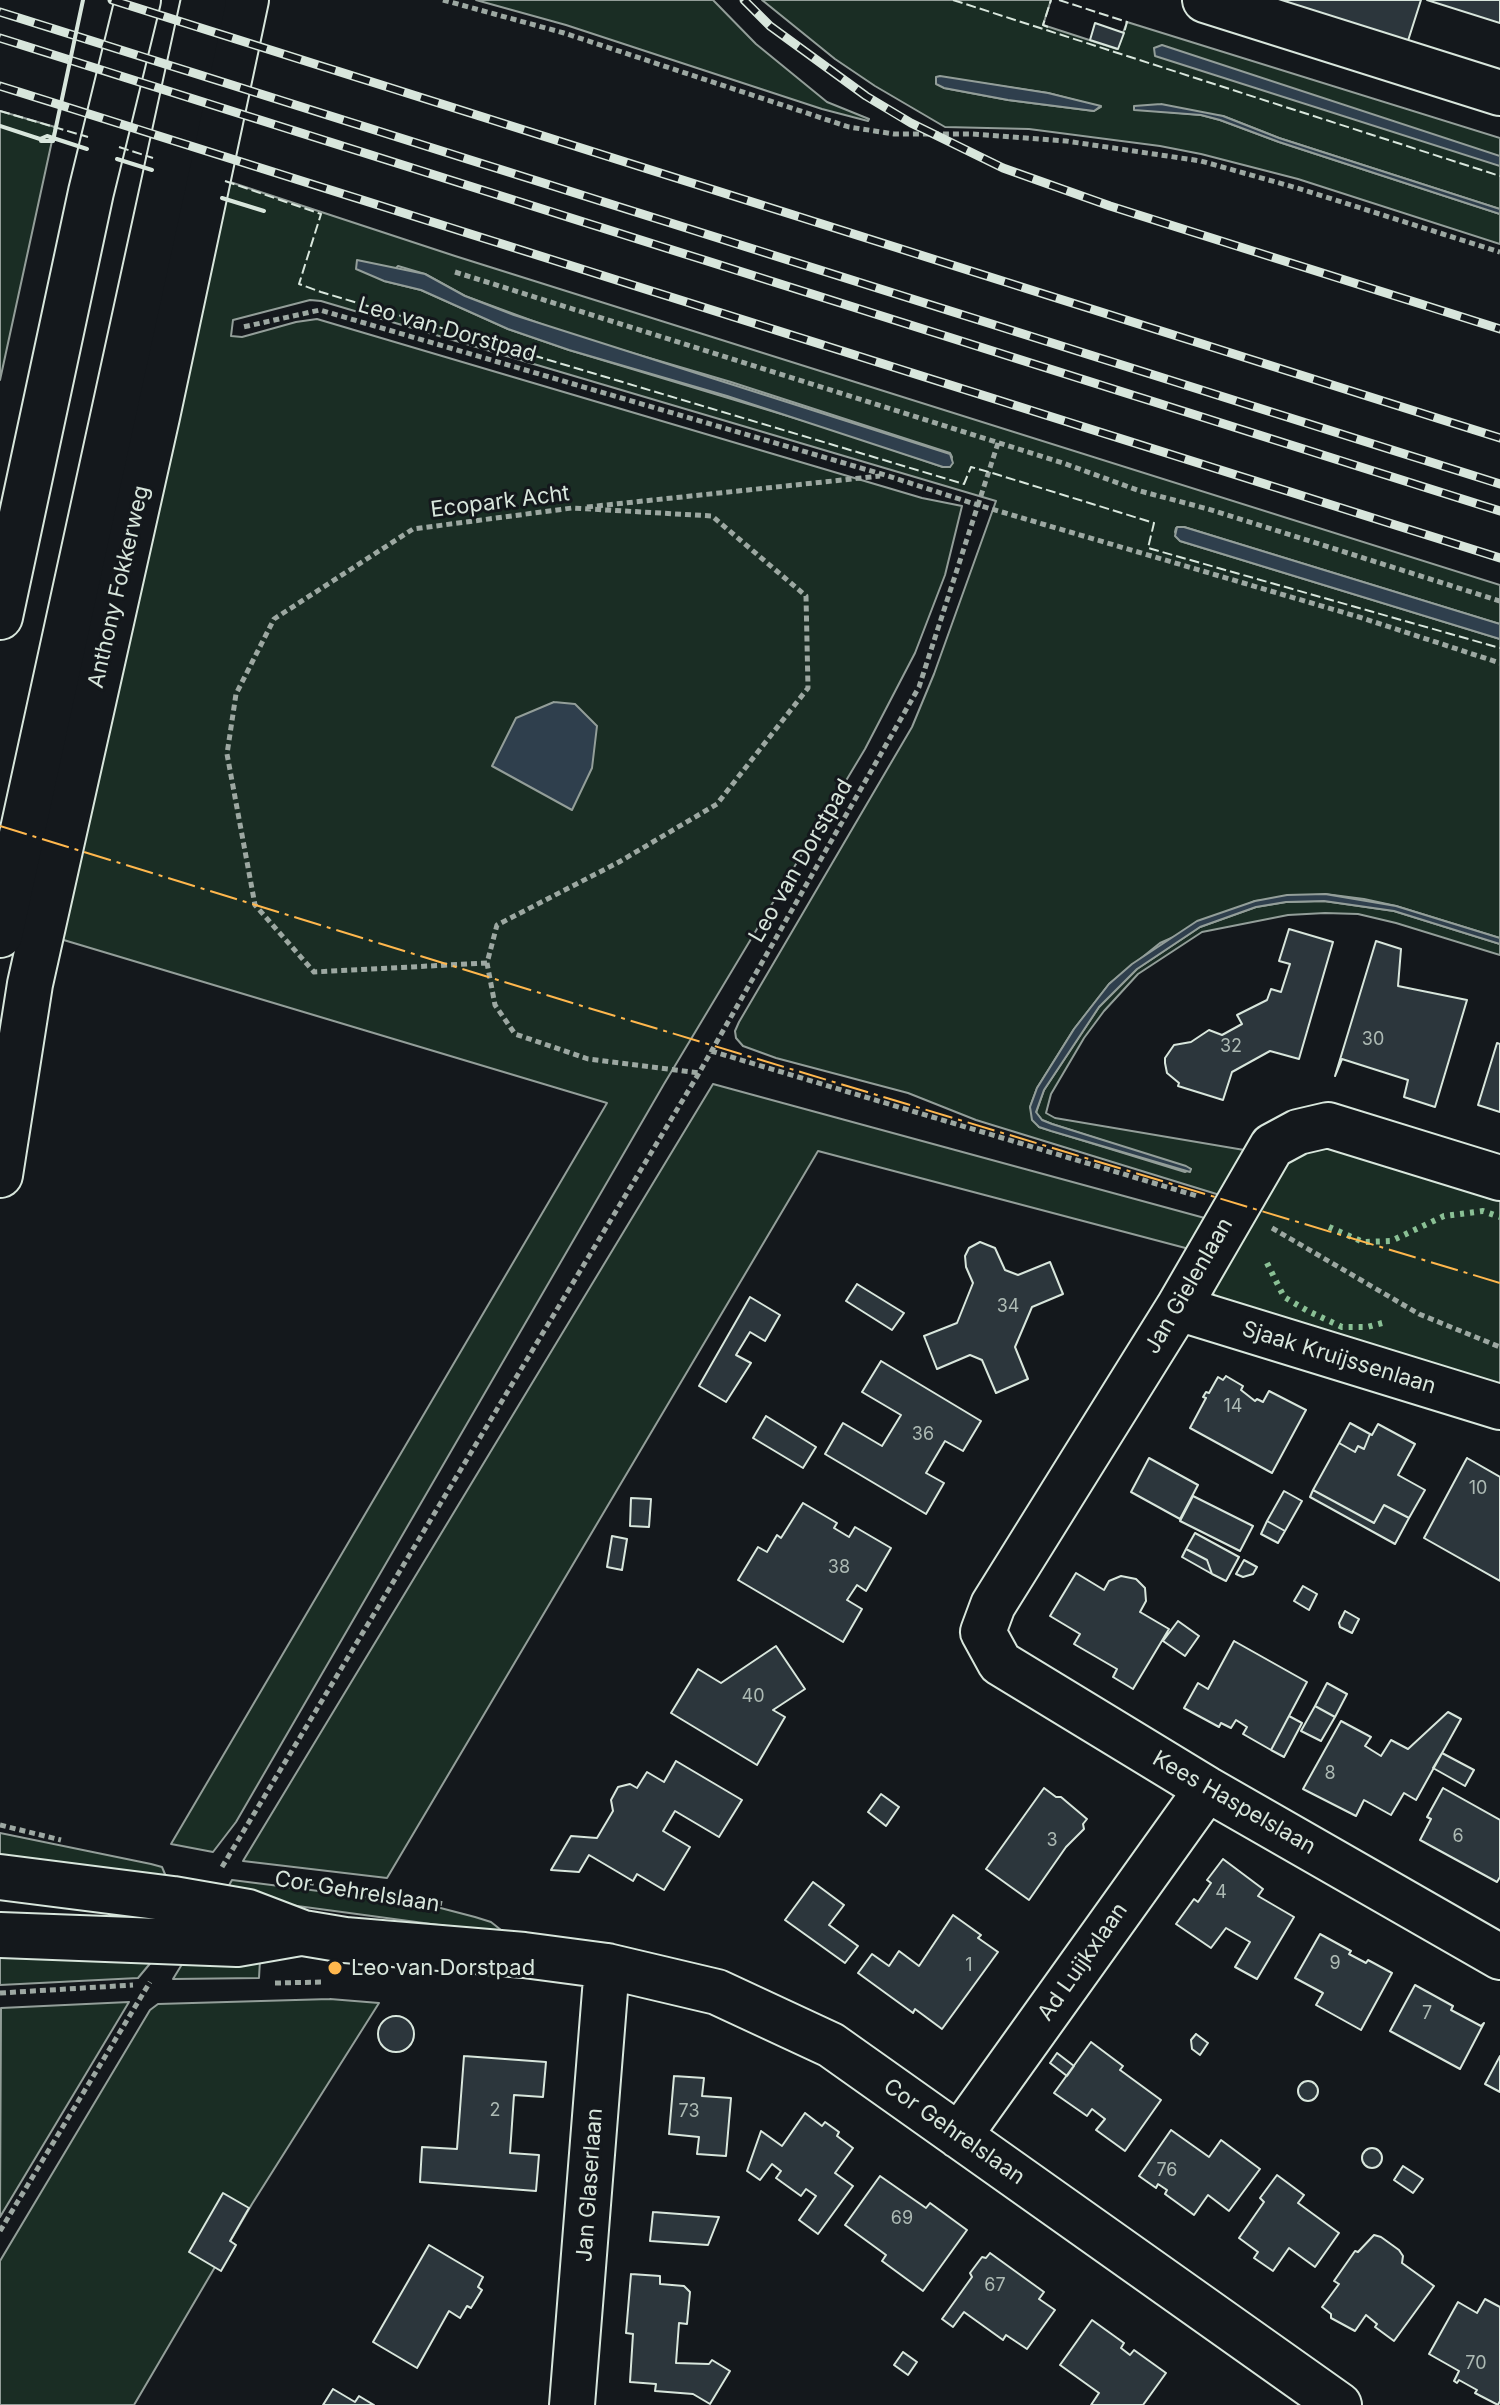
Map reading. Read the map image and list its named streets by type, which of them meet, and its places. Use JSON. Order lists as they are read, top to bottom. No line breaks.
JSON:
{"streets":{"street":["Anthony Fokkerweg","Jan Gielenlaan","Sjaak Kruijssenlaan","Kees Haspelslaan","Cor Gehrelslaan","Ad Luijkxlaan","Jan Glaserlaan"],"path":["Leo van Dorstpad","Ecopark Acht"]},"crossings":[["Jan Gielenlaan","Sjaak Kruijssenlaan"],["Jan Gielenlaan","Kees Haspelslaan"],["Kees Haspelslaan","Ad Luijkxlaan"],["Cor Gehrelslaan","Ad Luijkxlaan"],["Cor Gehrelslaan","Jan Glaserlaan"]],"places":["Leo van Dorstpad"],"house_numbers":["30","32","34","14","36","10","38","40","8","6","3","4","9","1","7","2","73","76","69","67","70"]}
